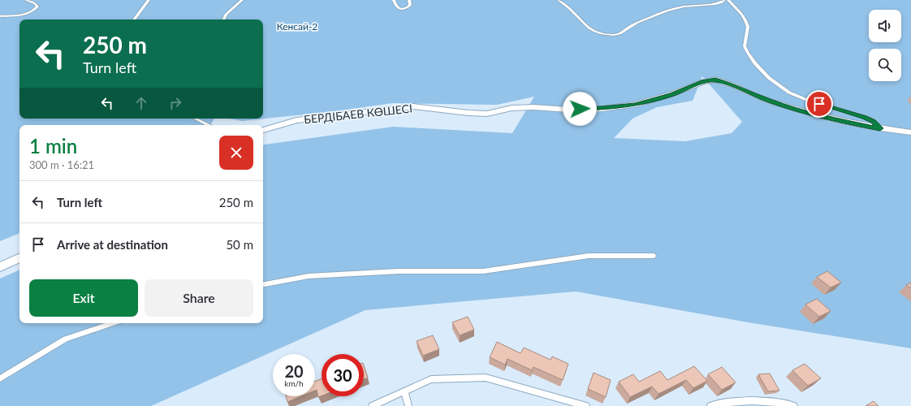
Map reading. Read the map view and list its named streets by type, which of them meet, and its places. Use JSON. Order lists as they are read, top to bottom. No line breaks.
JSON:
{"streets":{"street":["БЕРДІБАЕВ КӨШЕСІ"]},"parks":["Кенсай-2"],"page":{"turn":["250 m","Turn left"],"heading":["1 min","300 m · 16:21"],"list":[{"name":"Turn left","value":"250 m"},{"name":"Arrive at destination","value":"50 m"}],"buttons":["Exit","Share"],"speed":"20 km/h","limit":"30"}}
